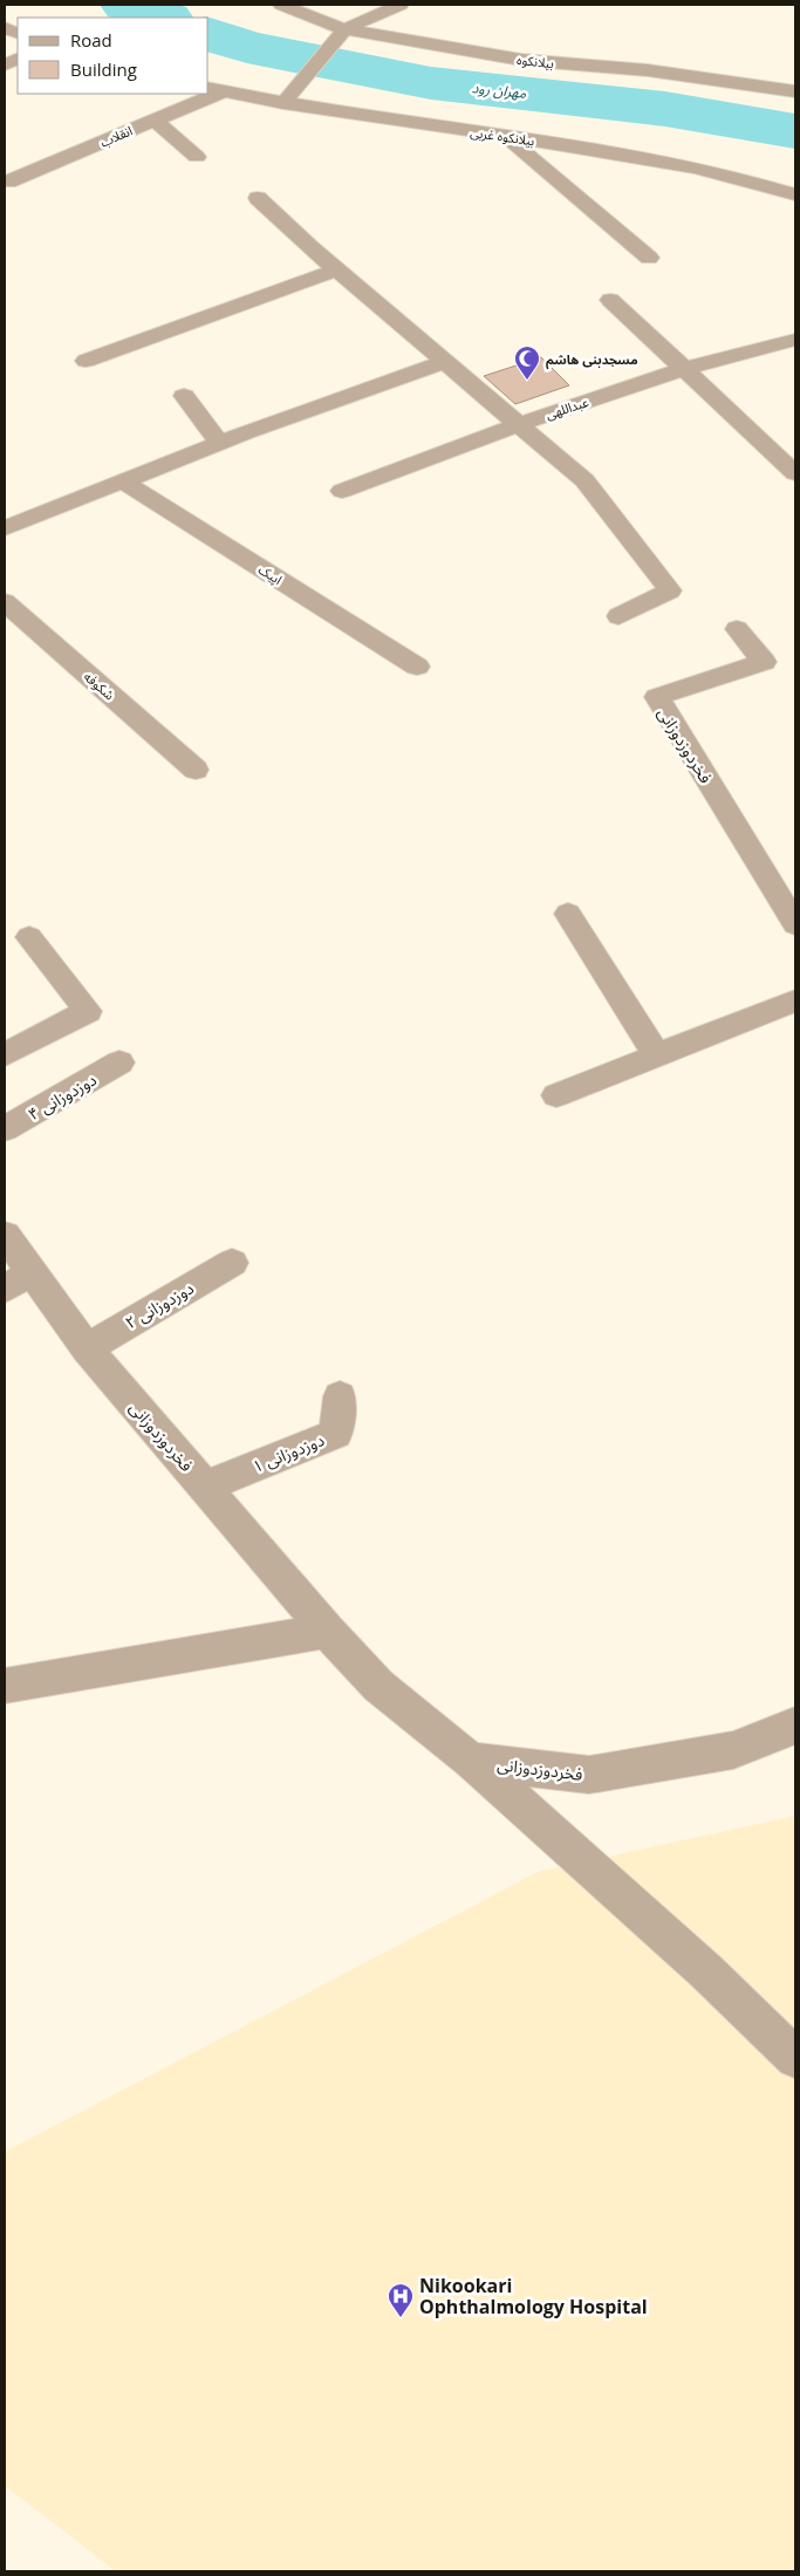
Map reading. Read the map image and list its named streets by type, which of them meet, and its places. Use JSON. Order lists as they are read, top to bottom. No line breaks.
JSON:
{"streets":{"street":["بیلانکوه","انقلاب","بیلانکوه غربی","عبداللهی","اپیک","شکوفه","فخردوزدوزانی","دوزدوزانی ۴","دوزدوزانی ۲","دوزدوزانی ۱"]},"crossings":[["فخردوزدوزانی","دوزدوزانی ۲"],["فخردوزدوزانی","دوزدوزانی ۱"]],"water":["مهران رود"],"places":{"mosque":["مسجدبنی هاشم"],"hospital":["Nikookari Ophthalmology Hospital"]},"legend":["Road","Building"]}
